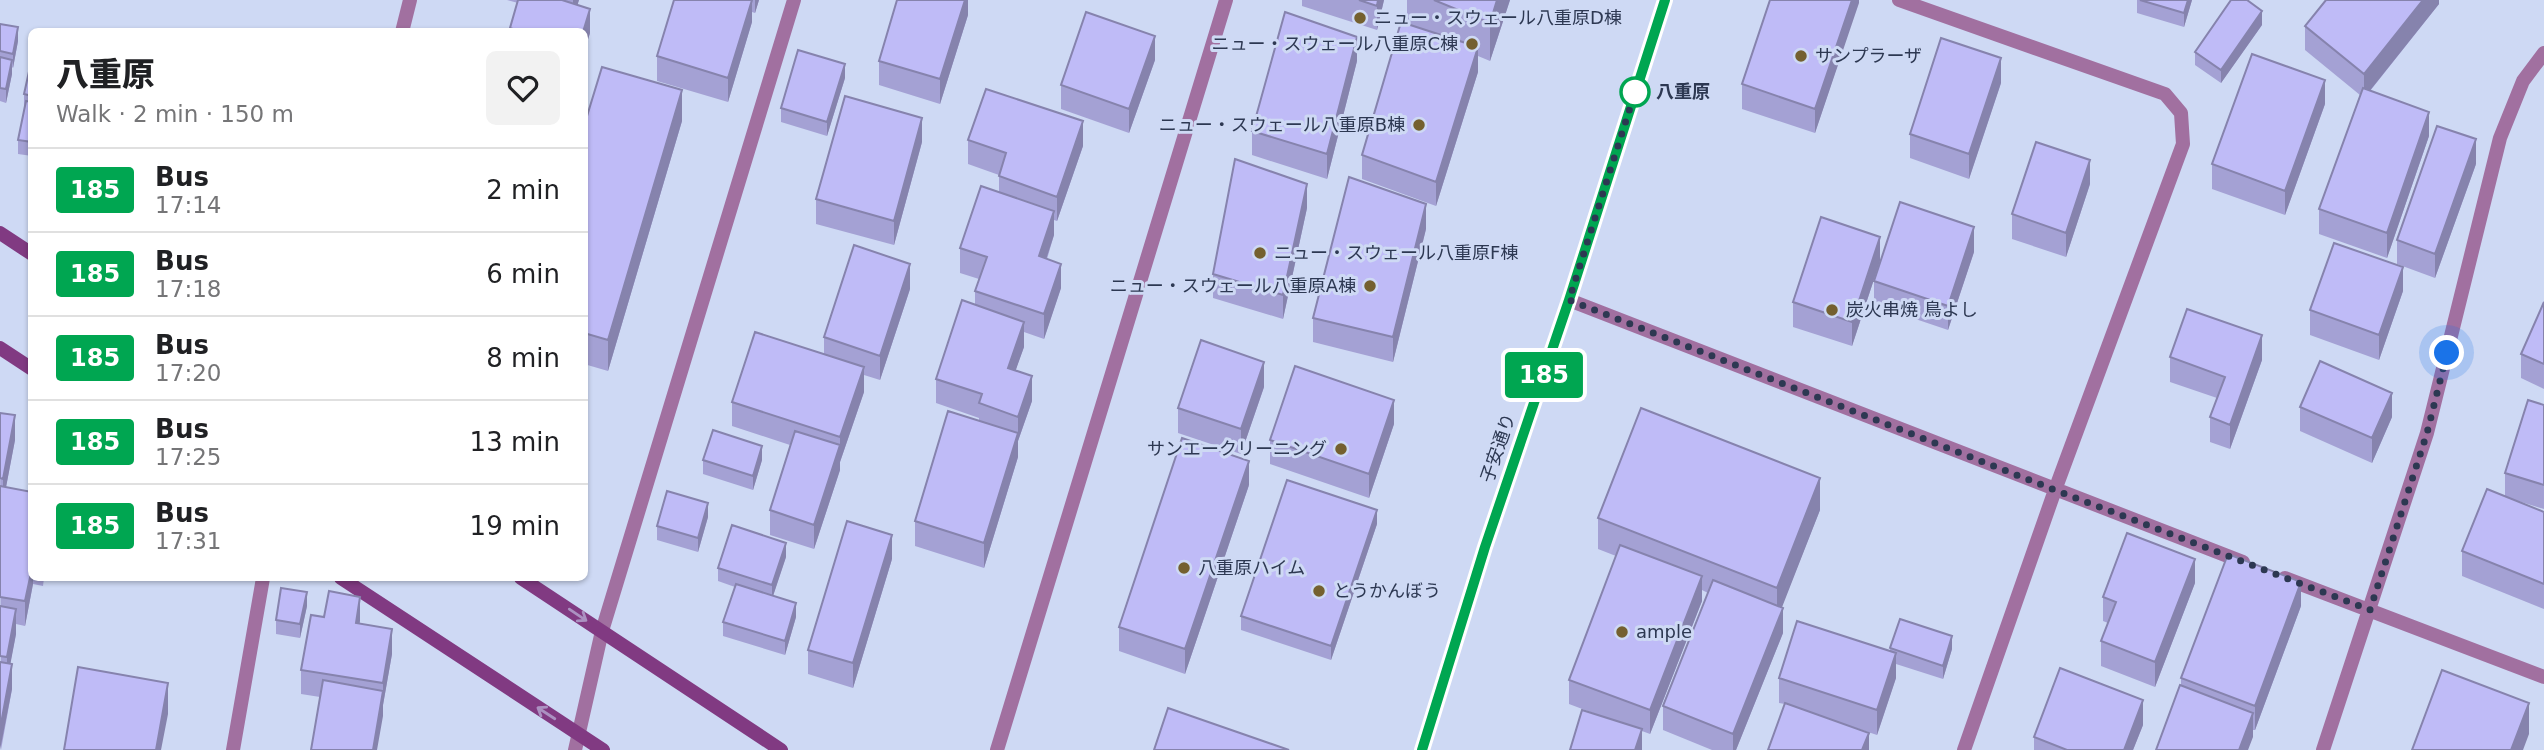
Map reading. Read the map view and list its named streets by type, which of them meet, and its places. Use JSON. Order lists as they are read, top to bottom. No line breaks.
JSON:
{"streets":{"street":["子安通り"]},"places":["ニュー・スウェール八重原D棟","ニュー・スウェール八重原C棟","サンプラーザ","八重原","ニュー・スウェール八重原B棟","ニュー・スウェール八重原F棟","ニュー・スウェール八重原A棟","炭火串焼 鳥よし","サンエークリーニング","八重原ハイム","とうかんぼう","ample"],"lines":["bus line 185"],"page":{"on_map":"185","heading":["八重原","Walk · 2 min · 150 m"],"list":[{"mark":"185","name":"Bus","note":"17:14","value":"2 min"},{"mark":"185","name":"Bus","note":"17:18","value":"6 min"},{"mark":"185","name":"Bus","note":"17:20","value":"8 min"},{"mark":"185","name":"Bus","note":"17:25","value":"13 min"},{"mark":"185","name":"Bus","note":"17:31","value":"19 min"}]}}
